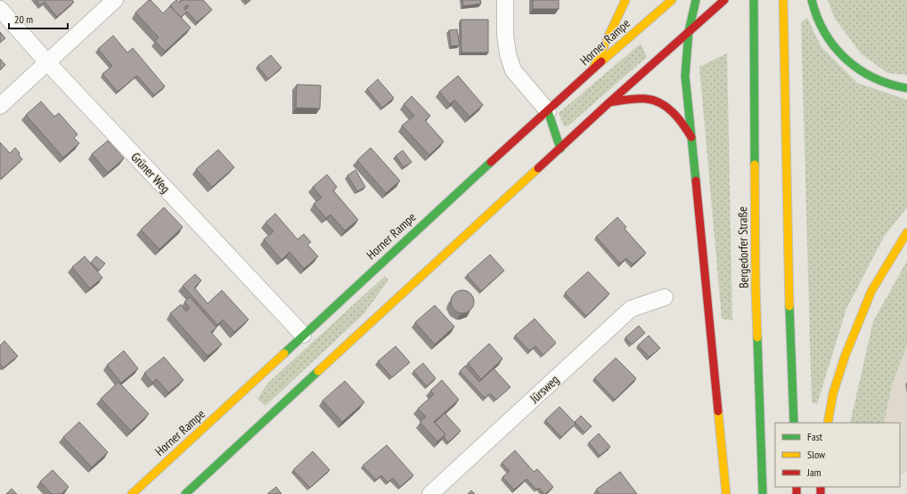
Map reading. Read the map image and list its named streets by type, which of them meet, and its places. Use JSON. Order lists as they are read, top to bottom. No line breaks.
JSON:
{"streets":{"main road":["Horner Rampe","Bergedorfer Straße"],"street":["Grüner Weg","Jürsweg"]},"crossings":[["Horner Rampe","Grüner Weg"]],"legend":["Fast","Slow","Jam"],"scale_bar":"20 m"}
